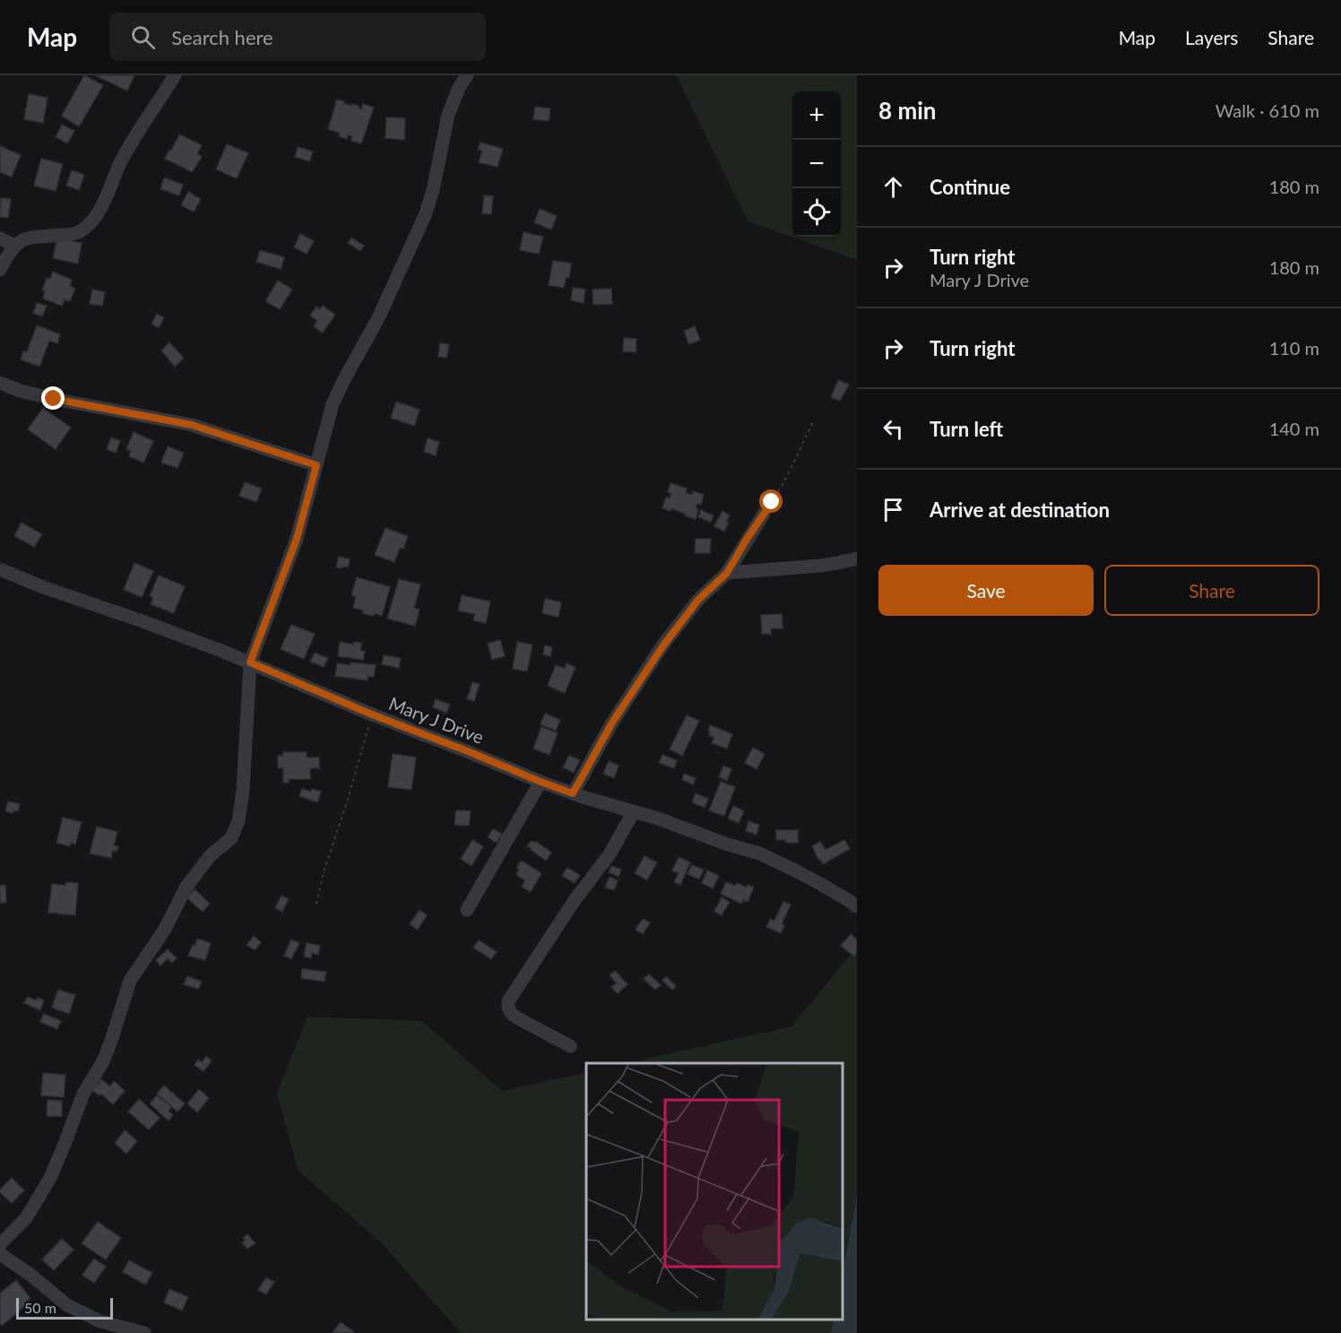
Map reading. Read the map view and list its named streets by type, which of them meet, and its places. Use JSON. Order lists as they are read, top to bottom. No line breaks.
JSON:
{"streets":{"street":["Mary J Drive"]},"scale_bar":"50 m","page":{"header":"Map","search":"Search here","nav":["Map","Layers","Share"],"heading":["8 min","Walk · 610 m"],"map_buttons":["+","−"],"list":[["Continue","180 m"],["Turn right","Mary J Drive","180 m"],["Turn right","110 m"],["Turn left","140 m"],"Arrive at destination"],"buttons":["Save","Share"],"scale":"50 m"}}
